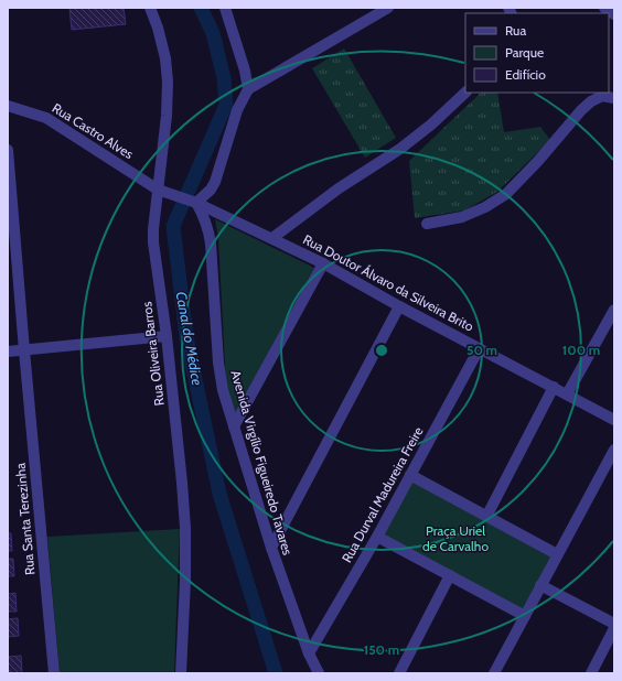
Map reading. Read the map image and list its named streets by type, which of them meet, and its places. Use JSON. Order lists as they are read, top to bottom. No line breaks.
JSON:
{"streets":{"street":["Rua Castro Alves","Rua Doutor Álvaro da Silveira Brito","Rua Oliveira Barros","Avenida Virgílio Figueiredo Tavares","Rua Durval Madureira Freire","Rua Santa Terezinha"]},"crossings":[["Rua Castro Alves","Rua Doutor Álvaro da Silveira Brito"],["Rua Castro Alves","Rua Oliveira Barros"],["Rua Castro Alves","Avenida Virgílio Figueiredo Tavares"],["Rua Doutor Álvaro da Silveira Brito","Avenida Virgílio Figueiredo Tavares"],["Rua Doutor Álvaro da Silveira Brito","Rua Durval Madureira Freire"],["Avenida Virgílio Figueiredo Tavares","Rua Durval Madureira Freire"]],"water":["Canal do Médice"],"parks":["Praça Uriel de Carvalho"],"legend":["Rua","Parque","Edifício"],"rings":["50 m","100 m","150 m"]}
